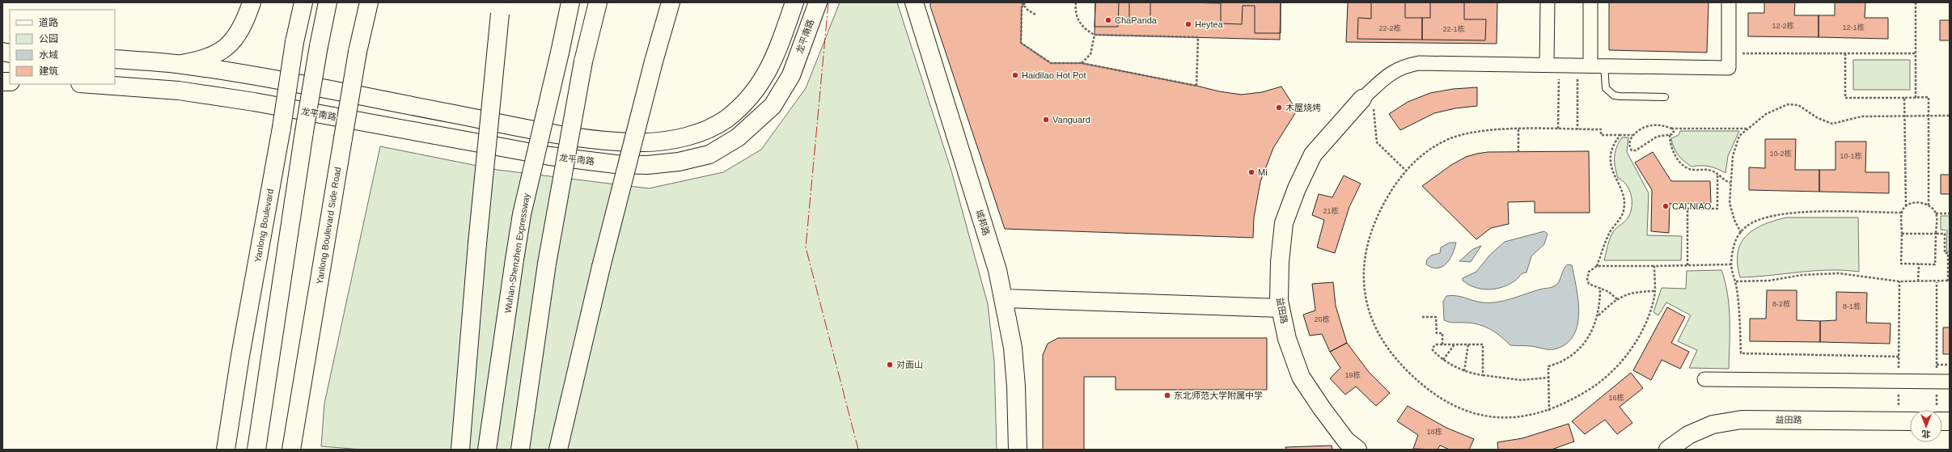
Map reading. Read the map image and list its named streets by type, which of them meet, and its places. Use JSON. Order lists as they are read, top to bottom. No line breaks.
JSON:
{"streets":{"main road":["龙平南路","城邦路","Yanlong Boulevard","Yanlong Boulevard Side Road","Wuhan-Shenzhen Expressway","益田路"]},"places":["ChaPanda","Heytea","Haidilao Hot Pot","木屋烧烤","Vanguard","Mi","CAI NIAO","对面山","东北师范大学附属中学"],"house_numbers":["12-2栋","12-1栋","22-2栋","22-1栋","10-2栋","10-1栋","21栋","8-2栋","8-1栋","20栋","19栋","16栋","18栋"],"legend":["道路","公园","水域","建筑"],"north":"bottom"}
